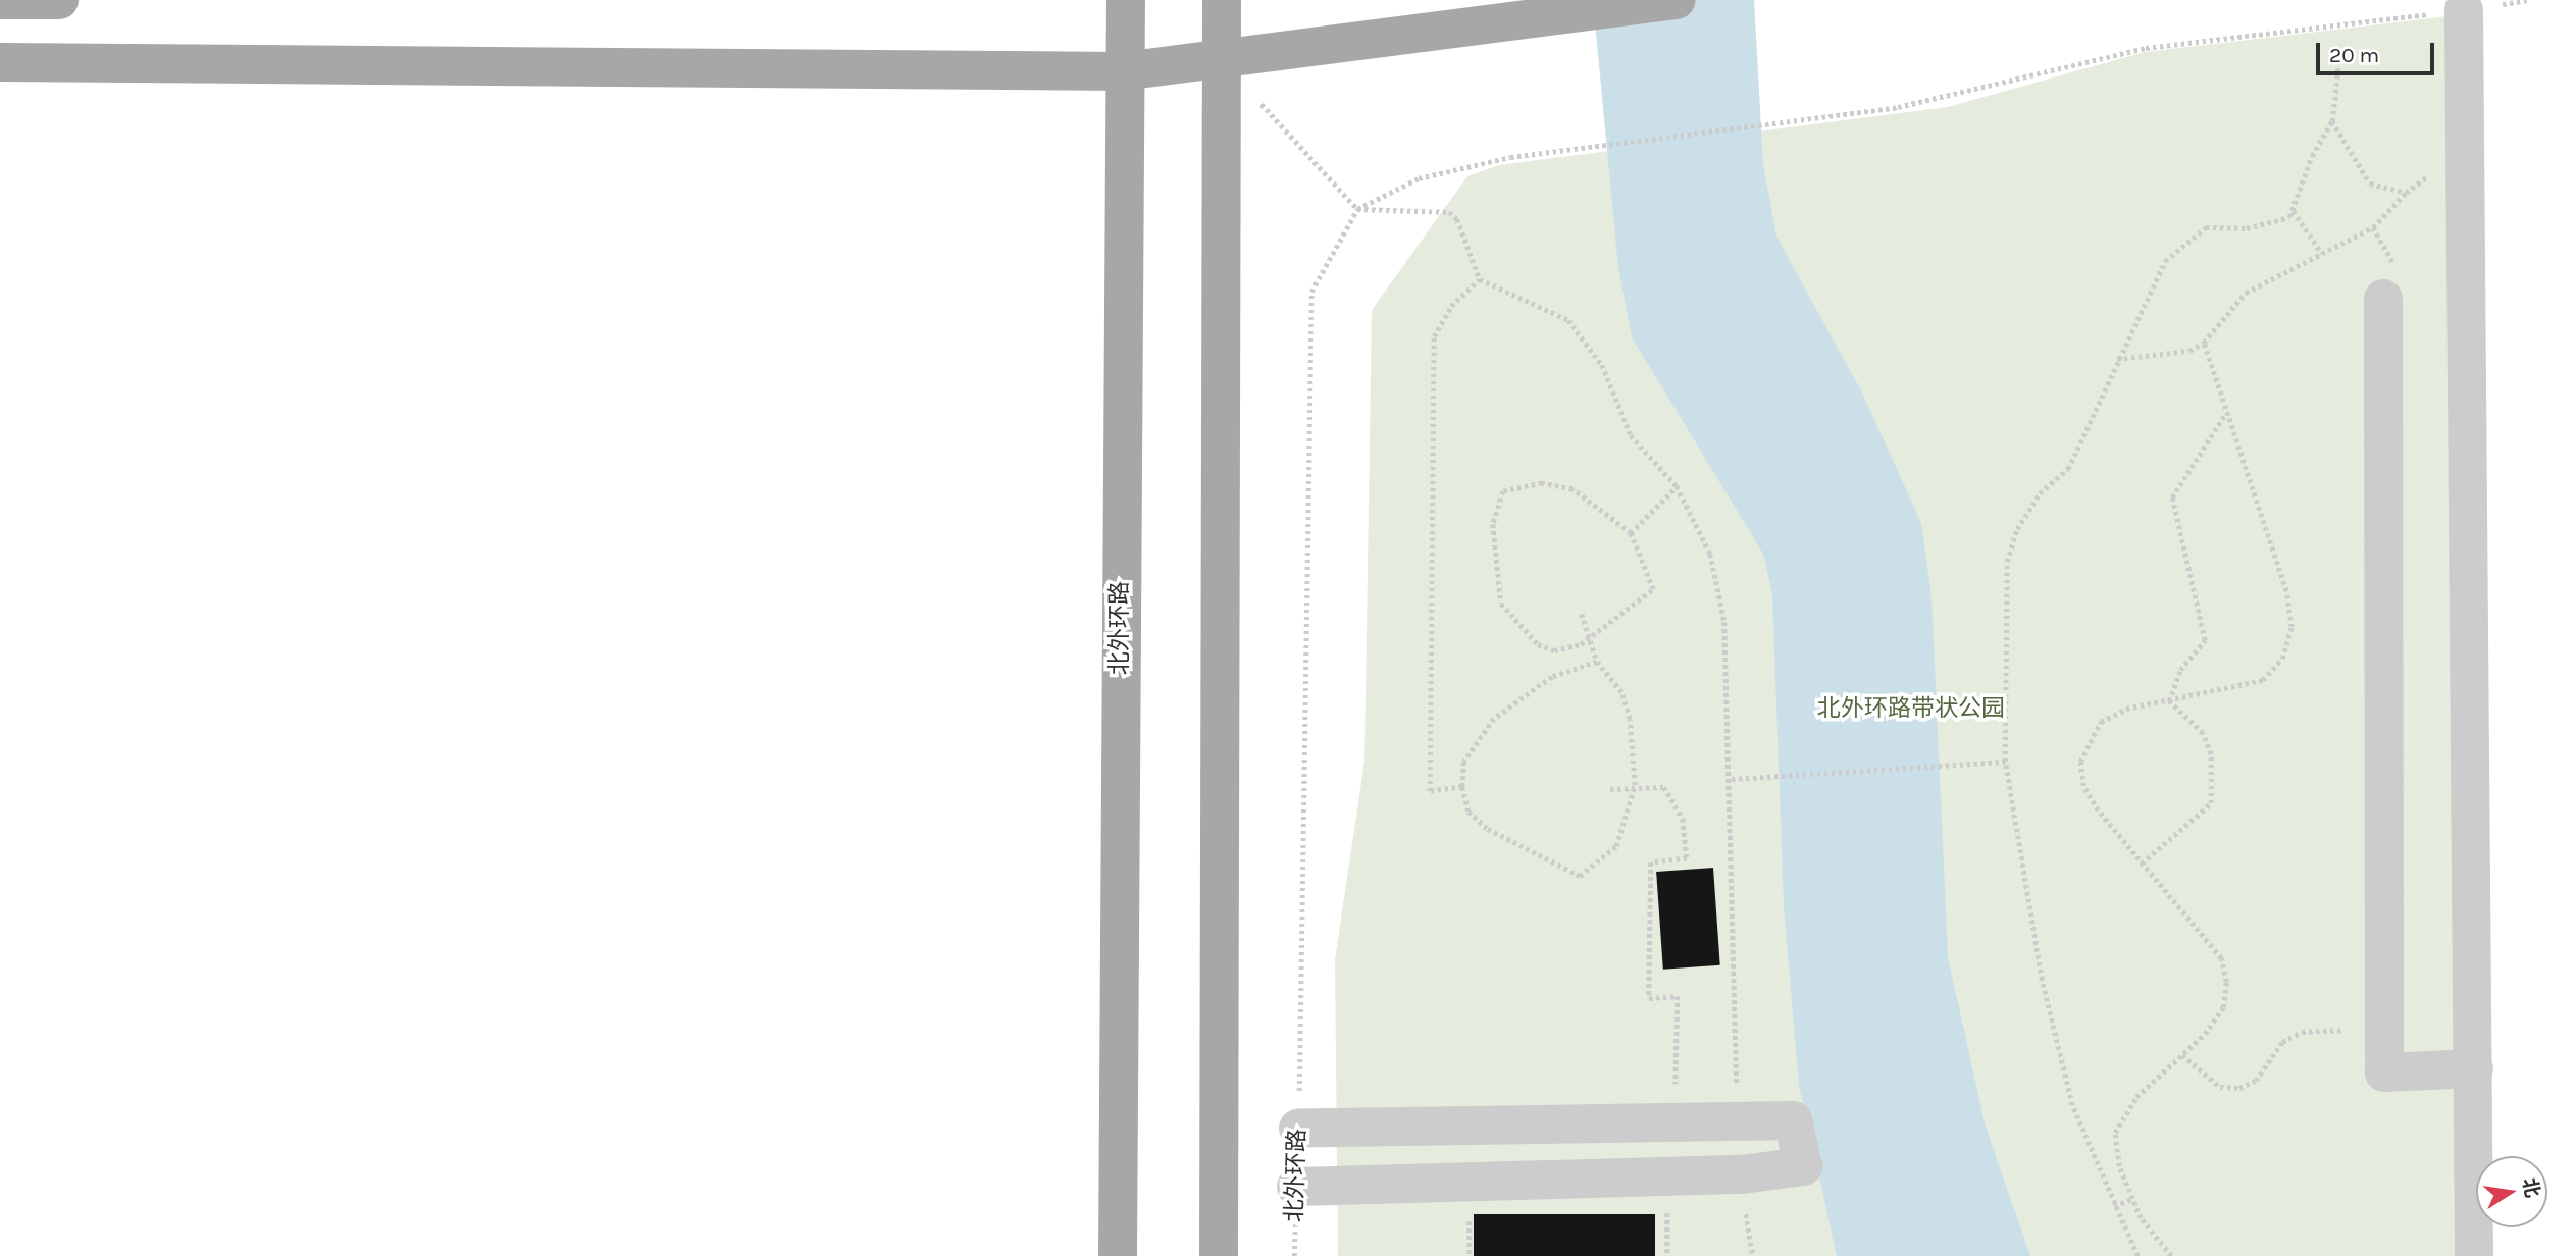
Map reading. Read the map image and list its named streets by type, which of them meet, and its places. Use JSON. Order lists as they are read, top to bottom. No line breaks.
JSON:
{"streets":{"main road":["北外环路"]},"parks":["北外环路带状公园"],"scale_bar":"20 m","north":"right"}
